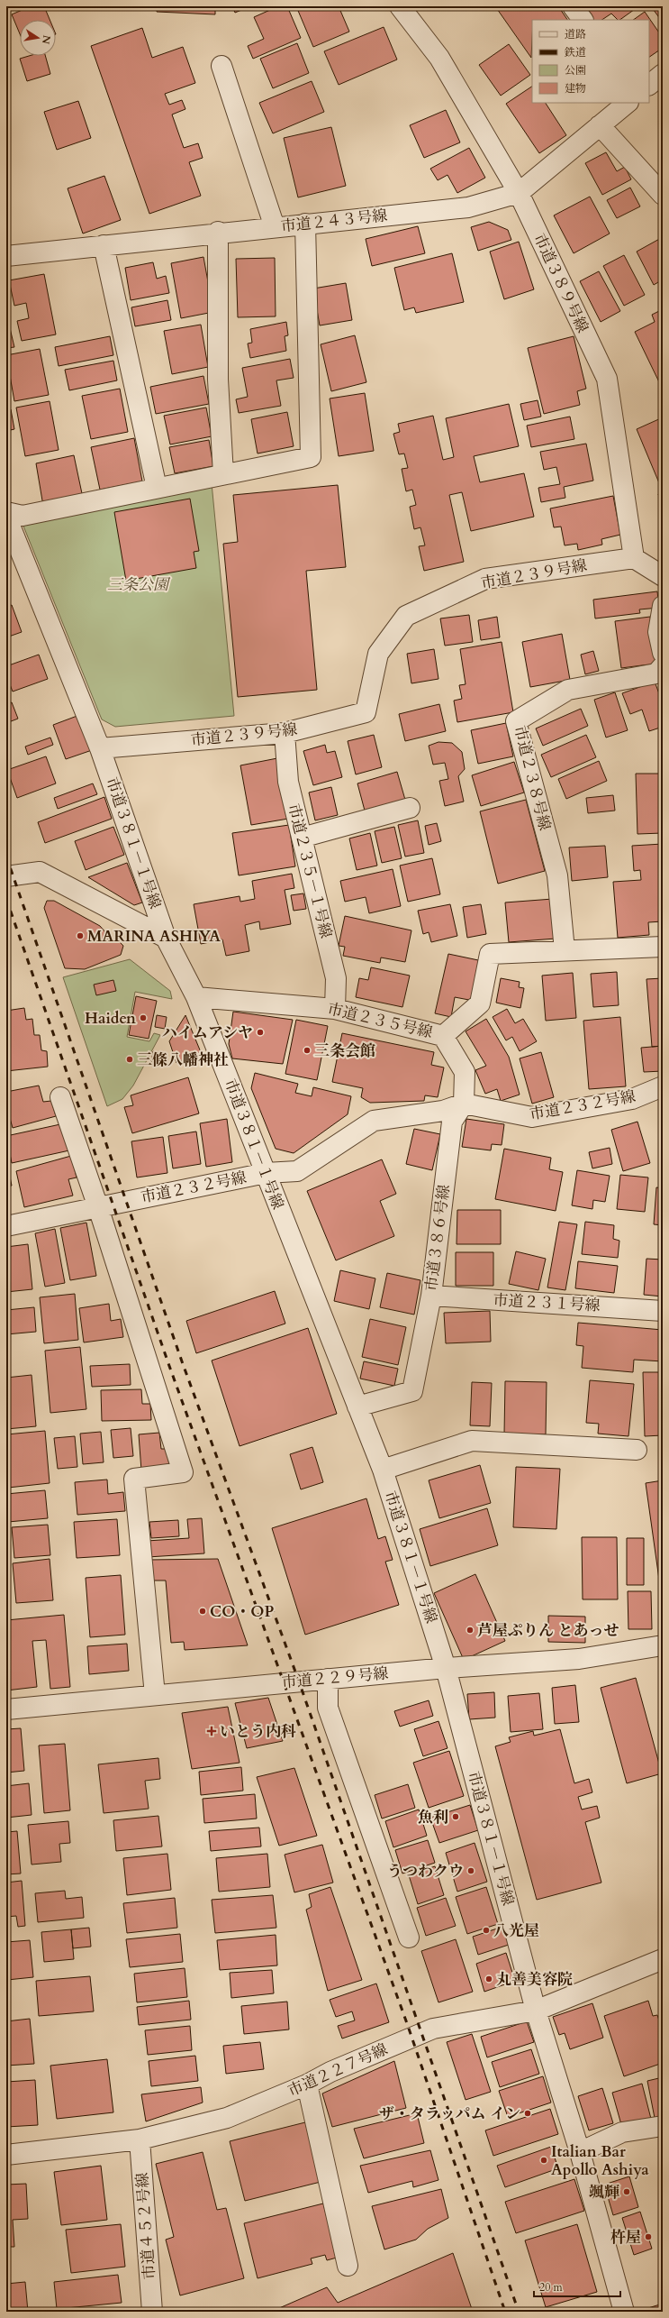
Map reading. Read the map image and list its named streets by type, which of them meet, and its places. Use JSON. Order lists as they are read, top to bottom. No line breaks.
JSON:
{"streets":{"street":["市道２４３号線","市道３８９号線","市道２３９号線","市道２３８号線","市道３８１－１号線","市道２３５－１号線","市道２３５号線","市道２３２号線","市道３８６号線","市道２３１号線","市道２２９号線","市道２２７号線","市道４５２号線"]},"crossings":[["市道２４３号線","市道３８９号線"],["市道３８９号線","市道２３９号線"],["市道２３９号線","市道３８１－１号線"],["市道２３９号線","市道２３５－１号線"],["市道２３８号線","市道２３５号線"],["市道３８１－１号線","市道２３５号線"],["市道３８１－１号線","市道２３２号線"],["市道３８１－１号線","市道３８６号線"],["市道３８１－１号線","市道２２９号線"],["市道３８１－１号線","市道２２７号線"],["市道２３５－１号線","市道２３５号線"],["市道２３２号線","市道３８６号線"],["市道３８６号線","市道２３１号線"],["市道２２７号線","市道４５２号線"]],"parks":["三条公園"],"places":{"other":["MARINA ASHIYA","Haiden","ハイムアシヤ","三条会館","三條八幡神社","CO・OP","芦屋ぷりん とあっせ","魚利","うつわクウ","八光屋","丸善美容院","ザ・タラッパム イン","Italian Bar Apollo Ashiya","颯輝","杵屋"],"health":["いとう内科"]},"legend":["道路","鉄道","公園","建物"],"scale_bar":"20 m","north":"right"}
